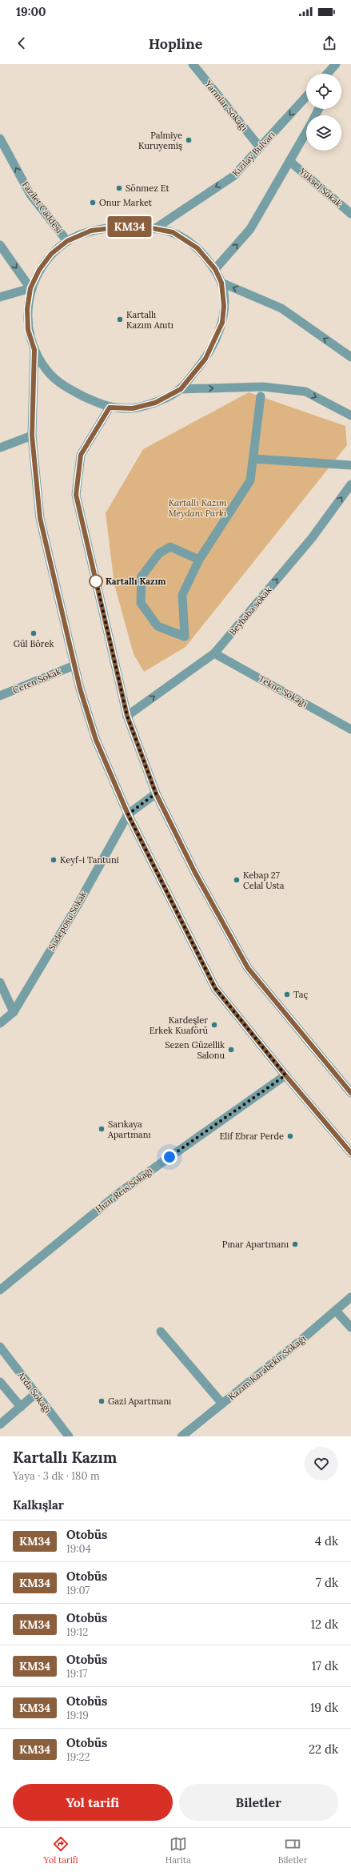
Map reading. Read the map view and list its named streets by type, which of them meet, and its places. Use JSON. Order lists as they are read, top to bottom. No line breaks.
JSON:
{"streets":{"street":["Yarınlar Sokağı","Kızılay Bulvarı","Yüksel Sokak","Fazilet Caddesi","Beybaba sokak","Ceren Sokak","Tekne Sokağı","Sudeposu Sokak","Hızır Reis Sokağı","Kazım Karabekir Sokağı","Arda Sokağı"]},"crossings":[["Yarınlar Sokağı","Kızılay Bulvarı"],["Beybaba sokak","Tekne Sokağı"]],"one_way":["Beybaba sokak"],"parks":["Kartallı Kazım Meydanı Parkı"],"places":["Palmiye Kuruyemiş","Sönmez Et","Onur Market","Kartallı Kazım Anıtı","Kartallı Kazım","Gül Börek","Keyf-i Tantuni","Kebap 27 Celal Usta","Taç","Kardeşler Erkek Kuaförü","Sezen Güzellik Salonu","Sarıkaya Apartmanı","Elif Ebrar Perde","Pınar Apartmanı","Gazi Apartmanı"],"lines":["bus line KM34"],"page":{"status":"19:00","header":"Hopline","on_map":"KM34","heading":[["Kartallı Kazım","Yaya · 3 dk · 180 m"],"Kalkışlar"],"list":[{"mark":"KM34","name":"Otobüs","note":"19:04","value":"4 dk"},{"mark":"KM34","name":"Otobüs","note":"19:07","value":"7 dk"},{"mark":"KM34","name":"Otobüs","note":"19:12","value":"12 dk"},{"mark":"KM34","name":"Otobüs","note":"19:17","value":"17 dk"},{"mark":"KM34","name":"Otobüs","note":"19:19","value":"19 dk"},{"mark":"KM34","name":"Otobüs","note":"19:22","value":"22 dk"}],"buttons":["Yol tarifi","Biletler"],"tabs":["Yol tarifi","Harita","Biletler"]}}
